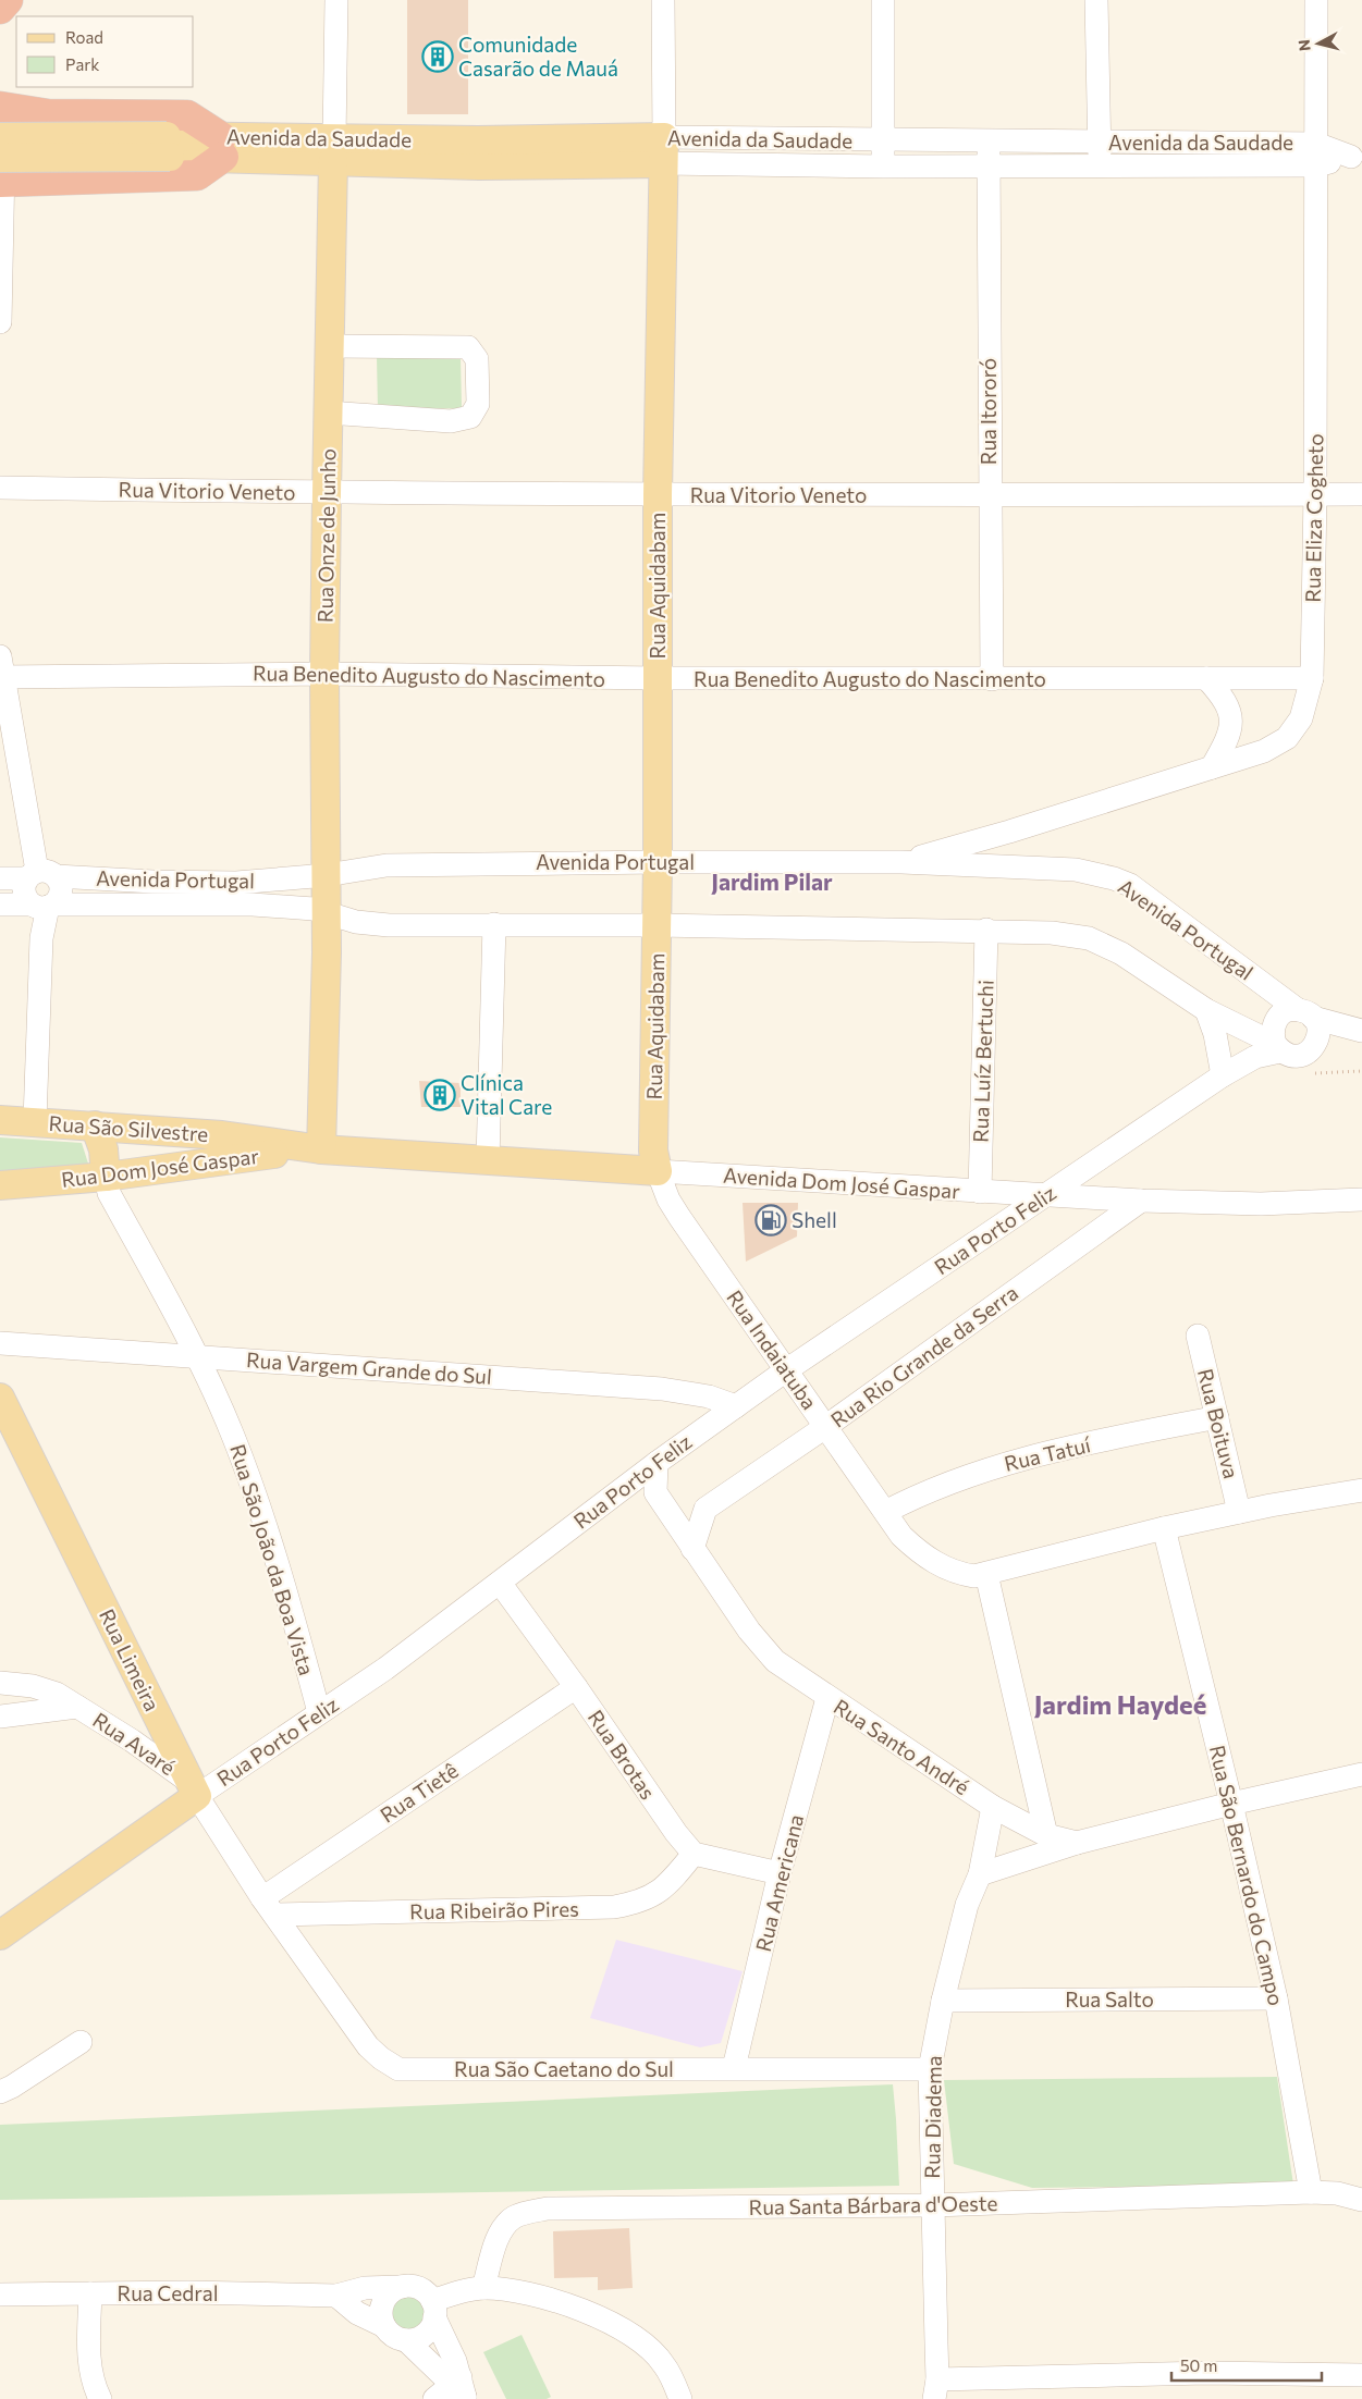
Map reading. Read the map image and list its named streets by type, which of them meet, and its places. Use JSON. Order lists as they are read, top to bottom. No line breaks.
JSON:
{"streets":{"main road":["Avenida da Saudade","Rua Onze de Junho","Rua Aquidabam","Rua São Silvestre","Rua Dom José Gaspar","Avenida Dom José Gaspar","Rua Porto Feliz","Rua Limeira"],"street":["Rua Itororó","Rua Vitorio Veneto","Rua Eliza Cogheto","Rua Benedito Augusto do Nascimento","Avenida Portugal","Rua Luíz Bertuchi","Rua Indaiatuba","Rua Rio Grande da Serra","Rua Vargem Grande do Sul","Rua Boituva","Rua Tatuí","Rua São João da Boa Vista","Rua Avaré","Rua Santo André","Rua Brotas","Rua Tietê","Rua São Bernardo do Campo","Rua Americana","Rua Ribeirão Pires","Rua Salto","Rua São Caetano do Sul","Rua Diadema","Rua Santa Bárbara d'Oeste","Rua Cedral"]},"crossings":[["Avenida da Saudade","Rua Itororó"],["Avenida da Saudade","Rua Eliza Cogheto"],["Avenida da Saudade","Rua Onze de Junho"],["Avenida da Saudade","Rua Aquidabam"],["Rua Itororó","Rua Vitorio Veneto"],["Rua Itororó","Rua Benedito Augusto do Nascimento"],["Rua Vitorio Veneto","Rua Eliza Cogheto"],["Rua Vitorio Veneto","Rua Onze de Junho"],["Rua Vitorio Veneto","Rua Aquidabam"],["Rua Eliza Cogheto","Rua Benedito Augusto do Nascimento"],["Rua Eliza Cogheto","Avenida Portugal"],["Rua Onze de Junho","Rua Benedito Augusto do Nascimento"],["Rua Onze de Junho","Avenida Portugal"],["Rua Onze de Junho","Rua São Silvestre"],["Rua Onze de Junho","Rua Dom José Gaspar"],["Rua Onze de Junho","Avenida Dom José Gaspar"],["Rua Aquidabam","Rua Benedito Augusto do Nascimento"],["Rua Aquidabam","Avenida Portugal"],["Rua Aquidabam","Avenida Dom José Gaspar"],["Rua Aquidabam","Rua Indaiatuba"],["Avenida Portugal","Rua Luíz Bertuchi"],["Avenida Portugal","Rua Porto Feliz"],["Rua Luíz Bertuchi","Avenida Dom José Gaspar"],["Rua São Silvestre","Rua Dom José Gaspar"],["Rua São Silvestre","Avenida Dom José Gaspar"],["Rua Dom José Gaspar","Avenida Dom José Gaspar"],["Rua Dom José Gaspar","Rua São João da Boa Vista"],["Avenida Dom José Gaspar","Rua Porto Feliz"],["Avenida Dom José Gaspar","Rua Indaiatuba"],["Avenida Dom José Gaspar","Rua Rio Grande da Serra"],["Rua Porto Feliz","Rua Indaiatuba"],["Rua Porto Feliz","Rua Vargem Grande do Sul"],["Rua Porto Feliz","Rua São João da Boa Vista"],["Rua Porto Feliz","Rua Limeira"],["Rua Porto Feliz","Rua Avaré"],["Rua Porto Feliz","Rua Brotas"],["Rua Indaiatuba","Rua Rio Grande da Serra"],["Rua Indaiatuba","Rua Boituva"],["Rua Indaiatuba","Rua Tatuí"],["Rua Indaiatuba","Rua São Bernardo do Campo"],["Rua Vargem Grande do Sul","Rua São João da Boa Vista"],["Rua Boituva","Rua Tatuí"],["Rua Limeira","Rua Avaré"],["Rua Limeira","Rua Tietê"],["Rua Limeira","Rua Ribeirão Pires"],["Rua Limeira","Rua São Caetano do Sul"],["Rua Santo André","Rua São Bernardo do Campo"],["Rua Santo André","Rua Americana"],["Rua Santo André","Rua Diadema"],["Rua Brotas","Rua Tietê"],["Rua Brotas","Rua Ribeirão Pires"],["Rua Tietê","Rua Ribeirão Pires"],["Rua Tietê","Rua São Caetano do Sul"],["Rua São Bernardo do Campo","Rua Salto"],["Rua São Bernardo do Campo","Rua Santa Bárbara d'Oeste"],["Rua Americana","Rua São Caetano do Sul"],["Rua Ribeirão Pires","Rua São Caetano do Sul"],["Rua Salto","Rua Diadema"],["Rua São Caetano do Sul","Rua Diadema"],["Rua Diadema","Rua Santa Bárbara d'Oeste"]],"districts":["Jardim Pilar","Jardim Haydeé"],"places":{"building":["Comunidade Casarão de Mauá","Clínica Vital Care"],"fuel station":["Shell"]},"legend":["Road","Park"],"scale_bar":"50 m","north":"left"}
